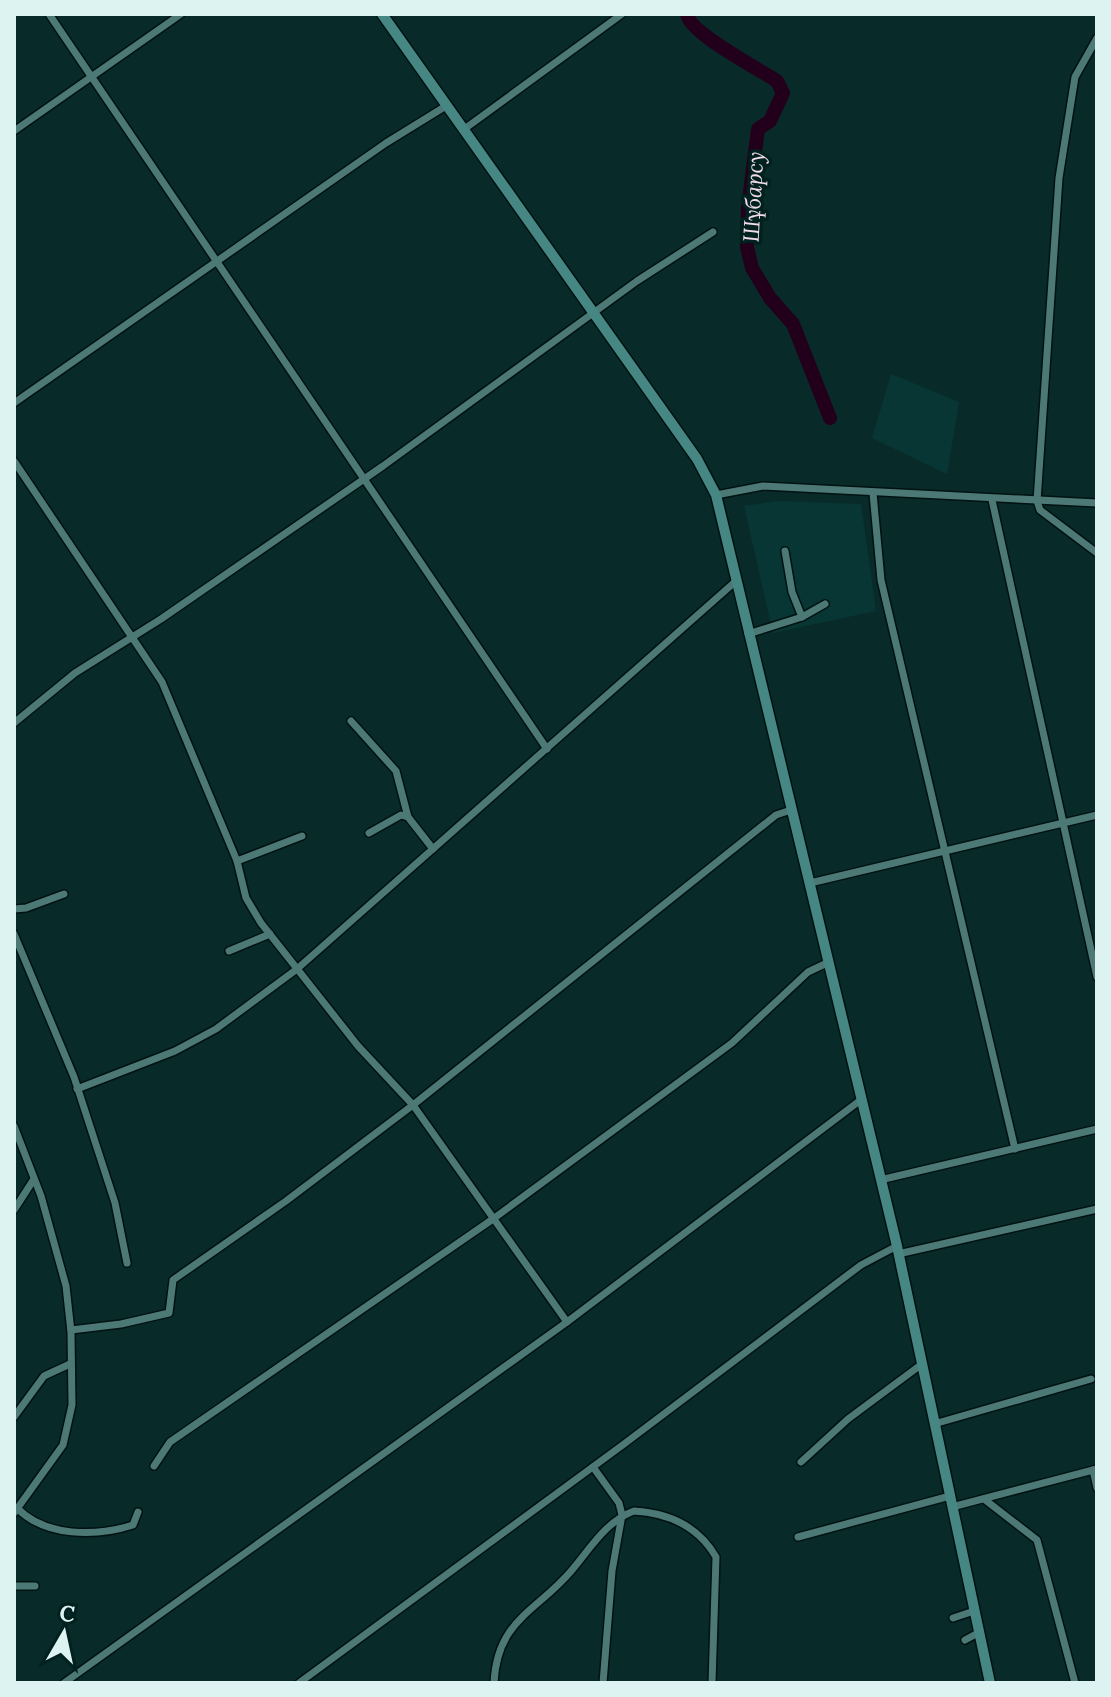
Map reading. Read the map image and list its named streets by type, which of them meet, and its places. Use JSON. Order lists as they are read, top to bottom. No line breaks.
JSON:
{"water":["Шұбарсу"],"north":"top"}
